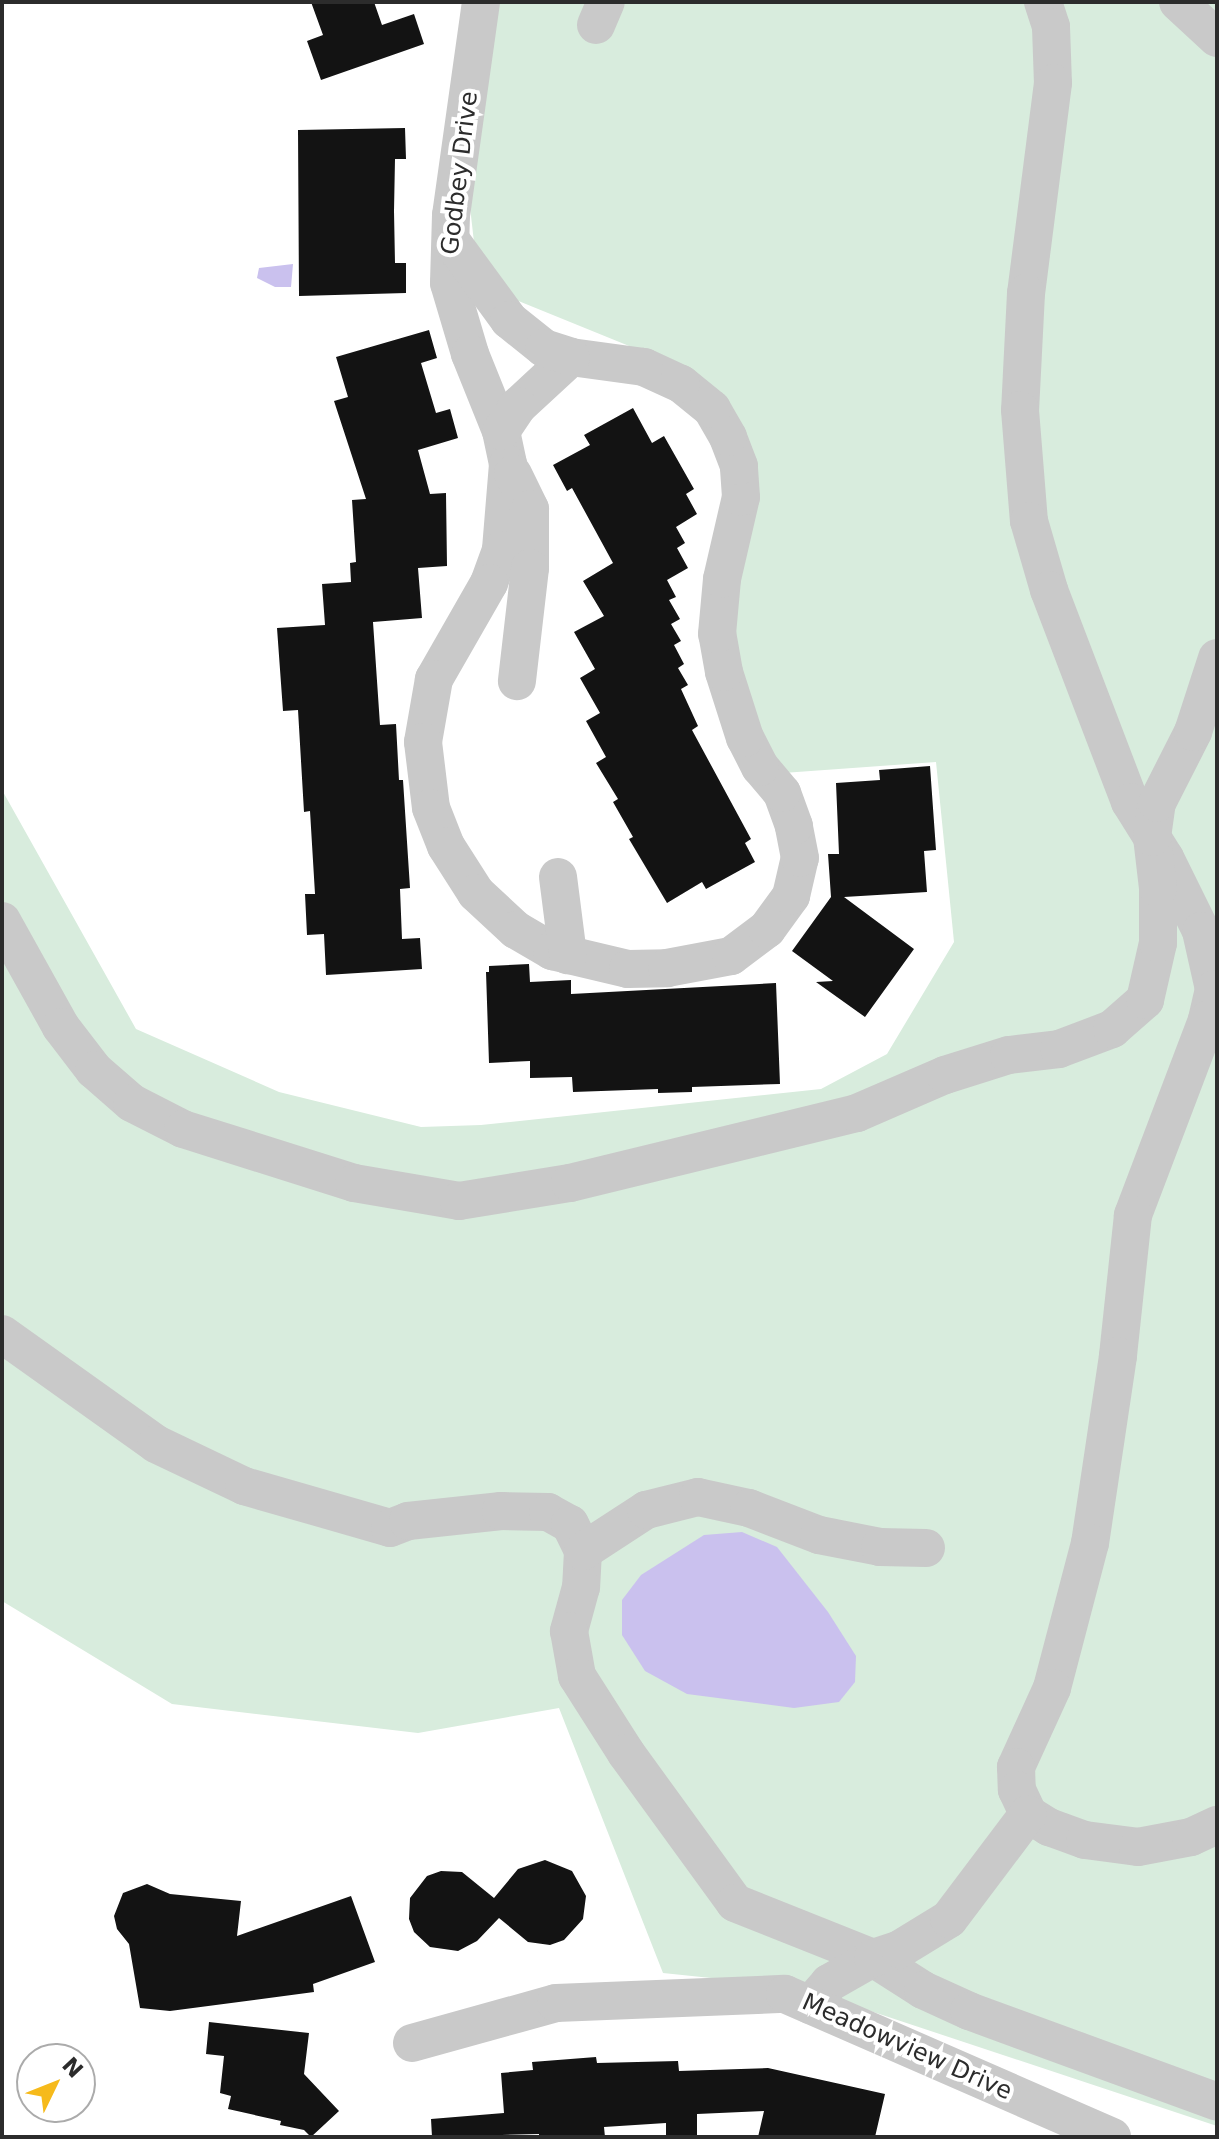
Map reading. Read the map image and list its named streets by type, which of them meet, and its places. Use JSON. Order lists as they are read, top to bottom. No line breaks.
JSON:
{"streets":{"street":["Godbey Drive","Meadowview Drive"]},"north":"top right"}
